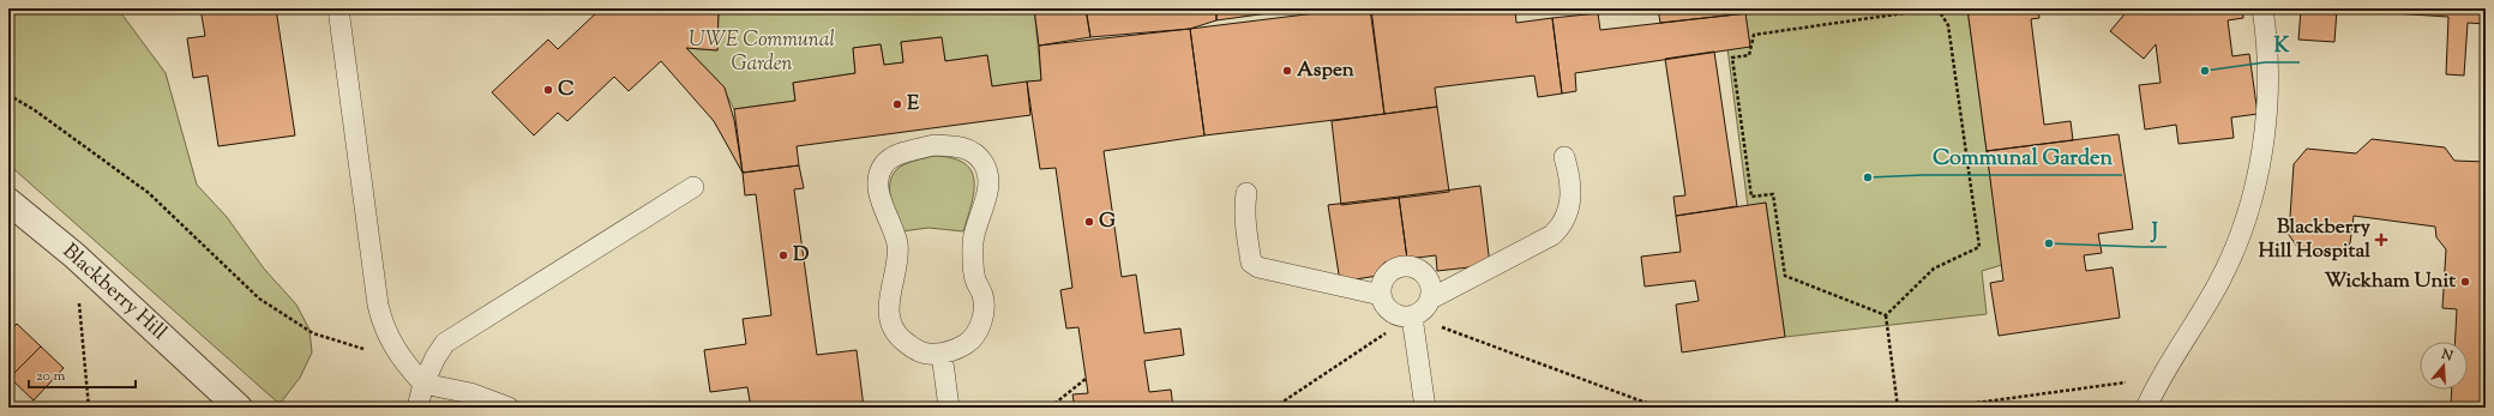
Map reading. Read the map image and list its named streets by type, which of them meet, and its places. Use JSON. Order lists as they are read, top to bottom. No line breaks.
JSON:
{"streets":{"street":["Blackberry Hill"]},"parks":["UWE Communal Garden"],"places":{"other":["Aspen","K","C","E","Communal Garden","G","J","D","Wickham Unit"],"health":["Blackberry Hill Hospital"]},"scale_bar":"20 m","north":"top"}
